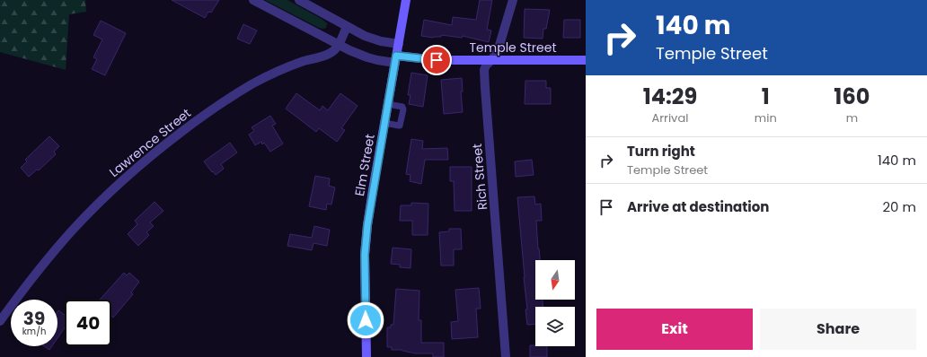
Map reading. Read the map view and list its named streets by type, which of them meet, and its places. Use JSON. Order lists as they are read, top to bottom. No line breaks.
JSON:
{"streets":{"street":["Temple Street","Lawrence Street","Elm Street","Rich Street"]},"crossings":[["Temple Street","Elm Street"],["Temple Street","Rich Street"]],"north":"bottom","page":{"turn":["140 m","Temple Street"],"eta":["14:29","Arrival","1","min","160","m"],"list":[{"name":"Turn right","note":"Temple Street","value":"140 m"},{"name":"Arrive at destination","value":"20 m"}],"speed":"39 km/h","limit":"40","buttons":["Exit","Share"]}}
